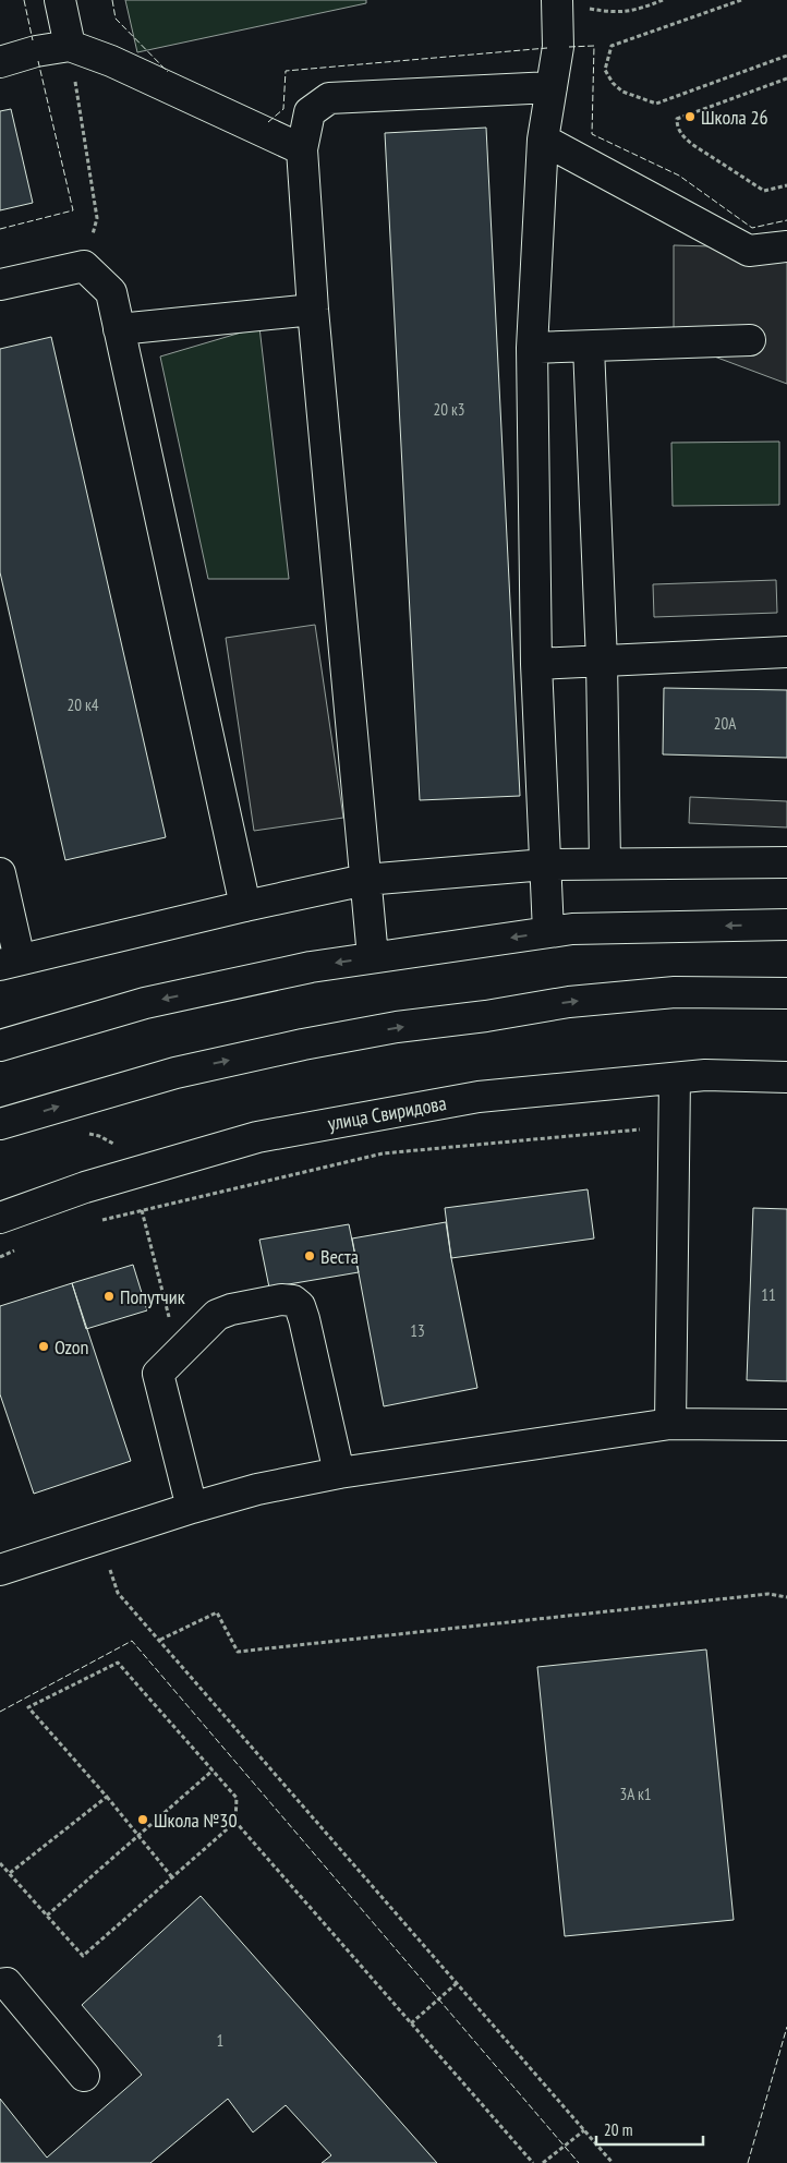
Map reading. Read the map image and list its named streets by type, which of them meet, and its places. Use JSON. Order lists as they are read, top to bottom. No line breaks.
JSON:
{"streets":{"street":["улица Свиридова"]},"places":["Школа 26","Веста","Попутчик","Ozon","Школа №30"],"house_numbers":["20 к3","20 к4","20А","11","13","3А к1","1"],"scale_bar":"20 m"}
